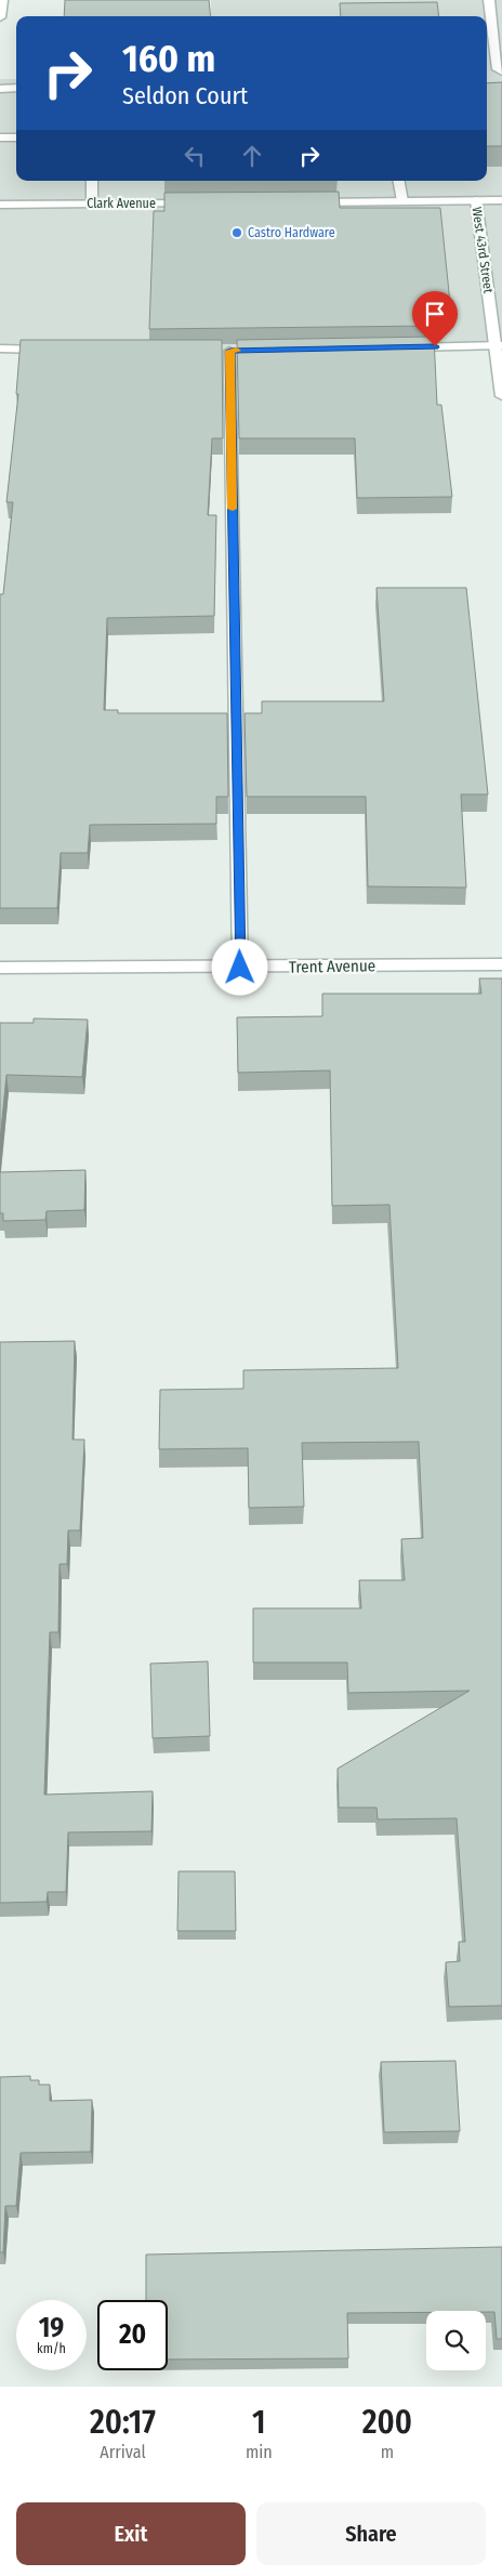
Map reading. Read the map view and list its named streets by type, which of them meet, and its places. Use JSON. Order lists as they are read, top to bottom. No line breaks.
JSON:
{"streets":{"street":["Clark Avenue","West 43rd Street","Trent Avenue"]},"places":["Castro Hardware"],"page":{"turn":["160 m","Seldon Court"],"speed":"19 km/h","limit":"20","eta":["20:17","Arrival","1","min","200","m"],"buttons":["Exit","Share"]}}
